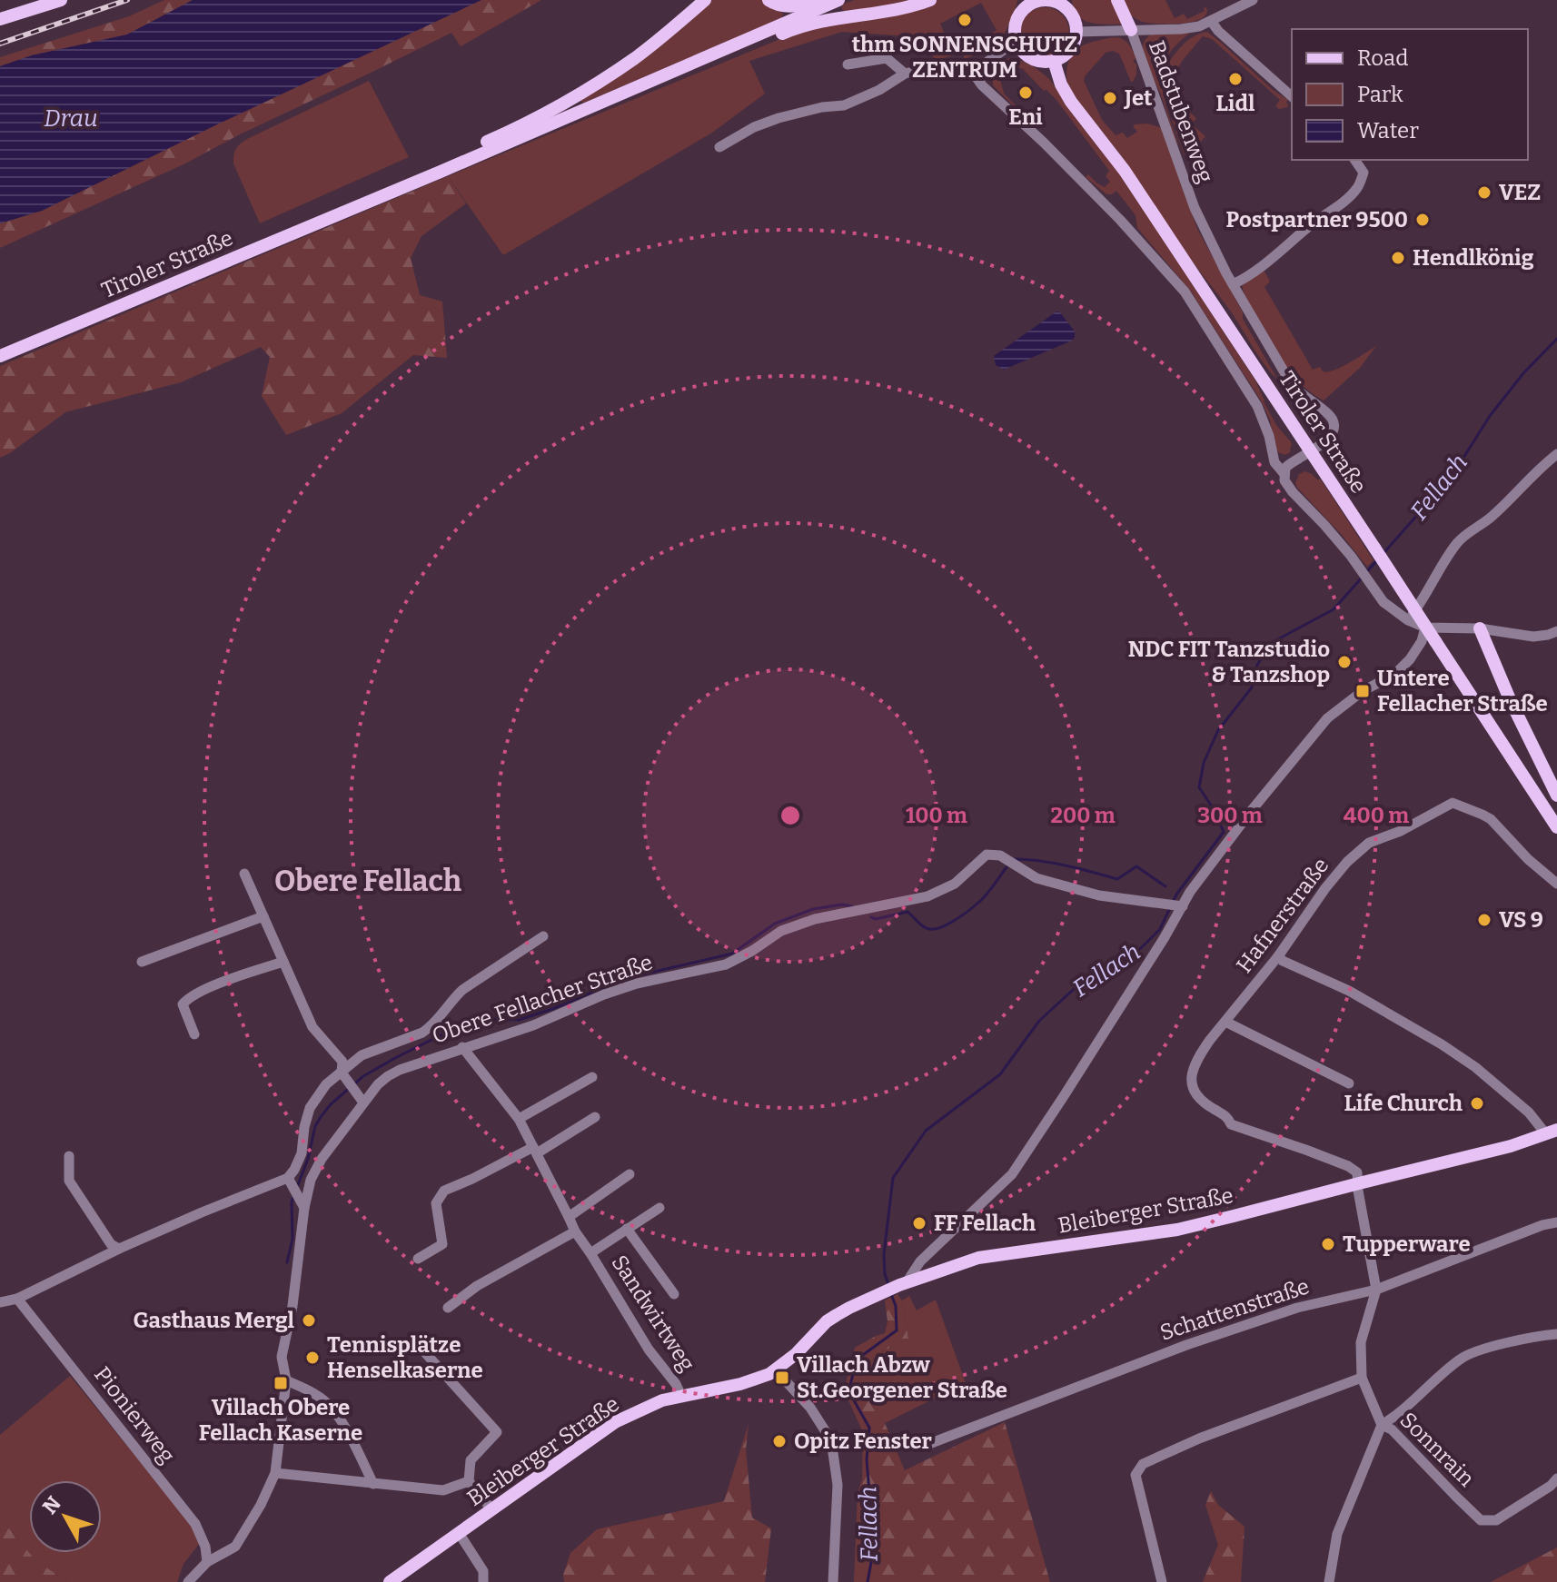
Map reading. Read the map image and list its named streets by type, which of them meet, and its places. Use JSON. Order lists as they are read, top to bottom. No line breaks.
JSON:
{"streets":{"main road":["Tiroler Straße","Bleiberger Straße"],"street":["Badstubenweg","Hafnerstraße","Obere Fellacher Straße","Schattenstraße","Sandwirtweg","Pionierweg","Sonnrain"]},"crossings":[["Badstubenweg","Tiroler Straße"],["Hafnerstraße","Bleiberger Straße"],["Obere Fellacher Straße","Sandwirtweg"],["Obere Fellacher Straße","Pionierweg"],["Bleiberger Straße","Sandwirtweg"]],"districts":["Obere Fellach"],"water":["Drau","Fellach"],"places":{"other":["thm SONNENSCHUTZ ZENTRUM","Lidl","Eni","Jet","VEZ","Postpartner 9500","Hendlkönig","NDC FIT Tanzstudio & Tanzshop","VS 9","Life Church","FF Fellach","Tupperware","Gasthaus Mergl","Tennisplätze Henselkaserne","Opitz Fenster"],"transit":["Untere Fellacher Straße","Villach Abzw St.Georgener Straße","Villach Obere Fellach Kaserne"]},"legend":["Road","Park","Water"],"north":"top left","rings":["100 m","200 m","300 m","400 m"]}
